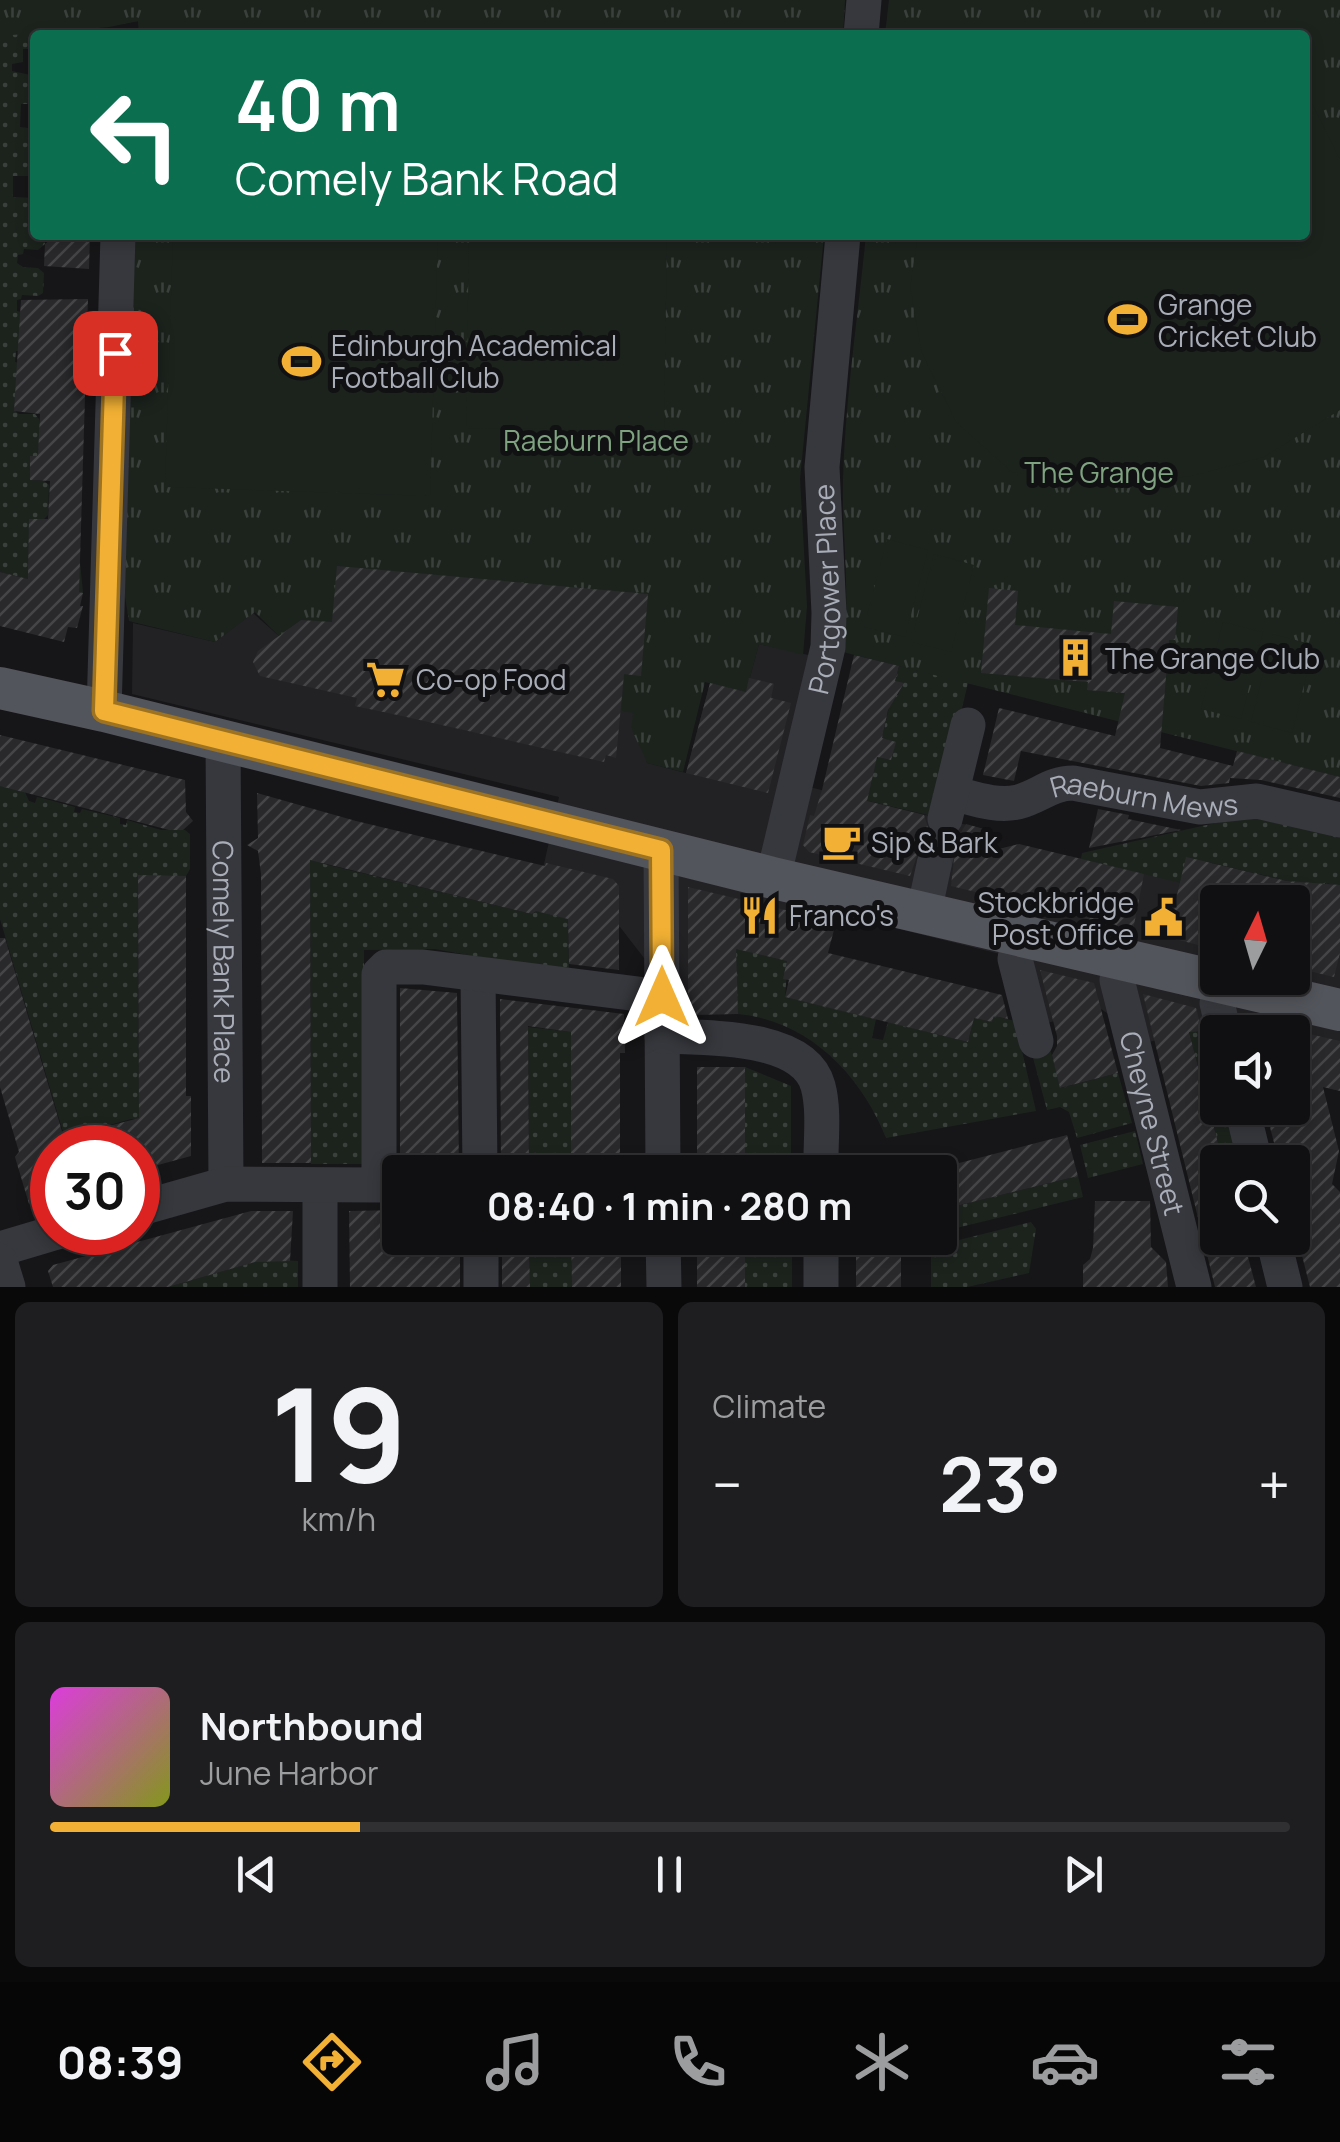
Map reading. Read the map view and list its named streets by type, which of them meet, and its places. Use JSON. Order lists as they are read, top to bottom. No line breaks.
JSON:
{"streets":{"street":["Portgower Place","Raeburn Mews","Comely Bank Place","Cheyne Street"]},"parks":["Raeburn Place","The Grange"],"places":{"sports":["Grange Cricket Club","Edinburgh Academical Football Club"],"building":["The Grange Club"],"supermarket":["Co-op Food"],"cafe":["Sip & Bark"],"restaurant":["Franco's"],"public building":["Stockbridge Post Office"]},"north":"top","page":{"turn":["40 m","Comely Bank Road"],"limit":"30","trip":"08:40 · 1 min · 280 m","tile":[["19","km/h"],"Climate"],"heat":["−","23°","+"],"song":["Northbound","June Harbor"],"tabs":"08:39"}}
